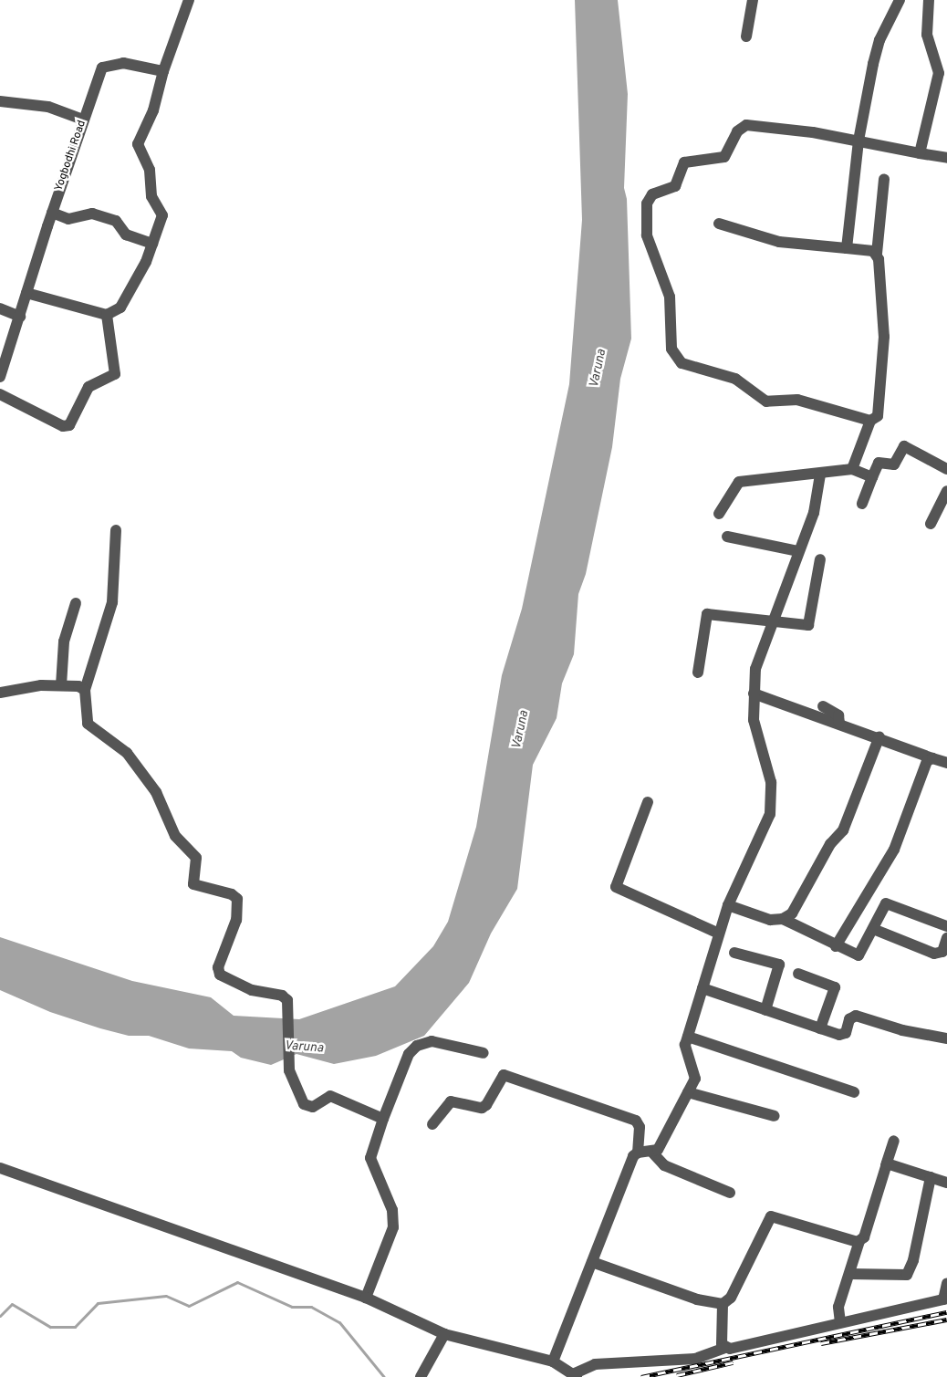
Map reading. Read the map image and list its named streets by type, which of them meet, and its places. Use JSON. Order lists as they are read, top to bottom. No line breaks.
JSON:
{"streets":{"street":["Yogbodhi Road"]},"water":["Varuna"]}
